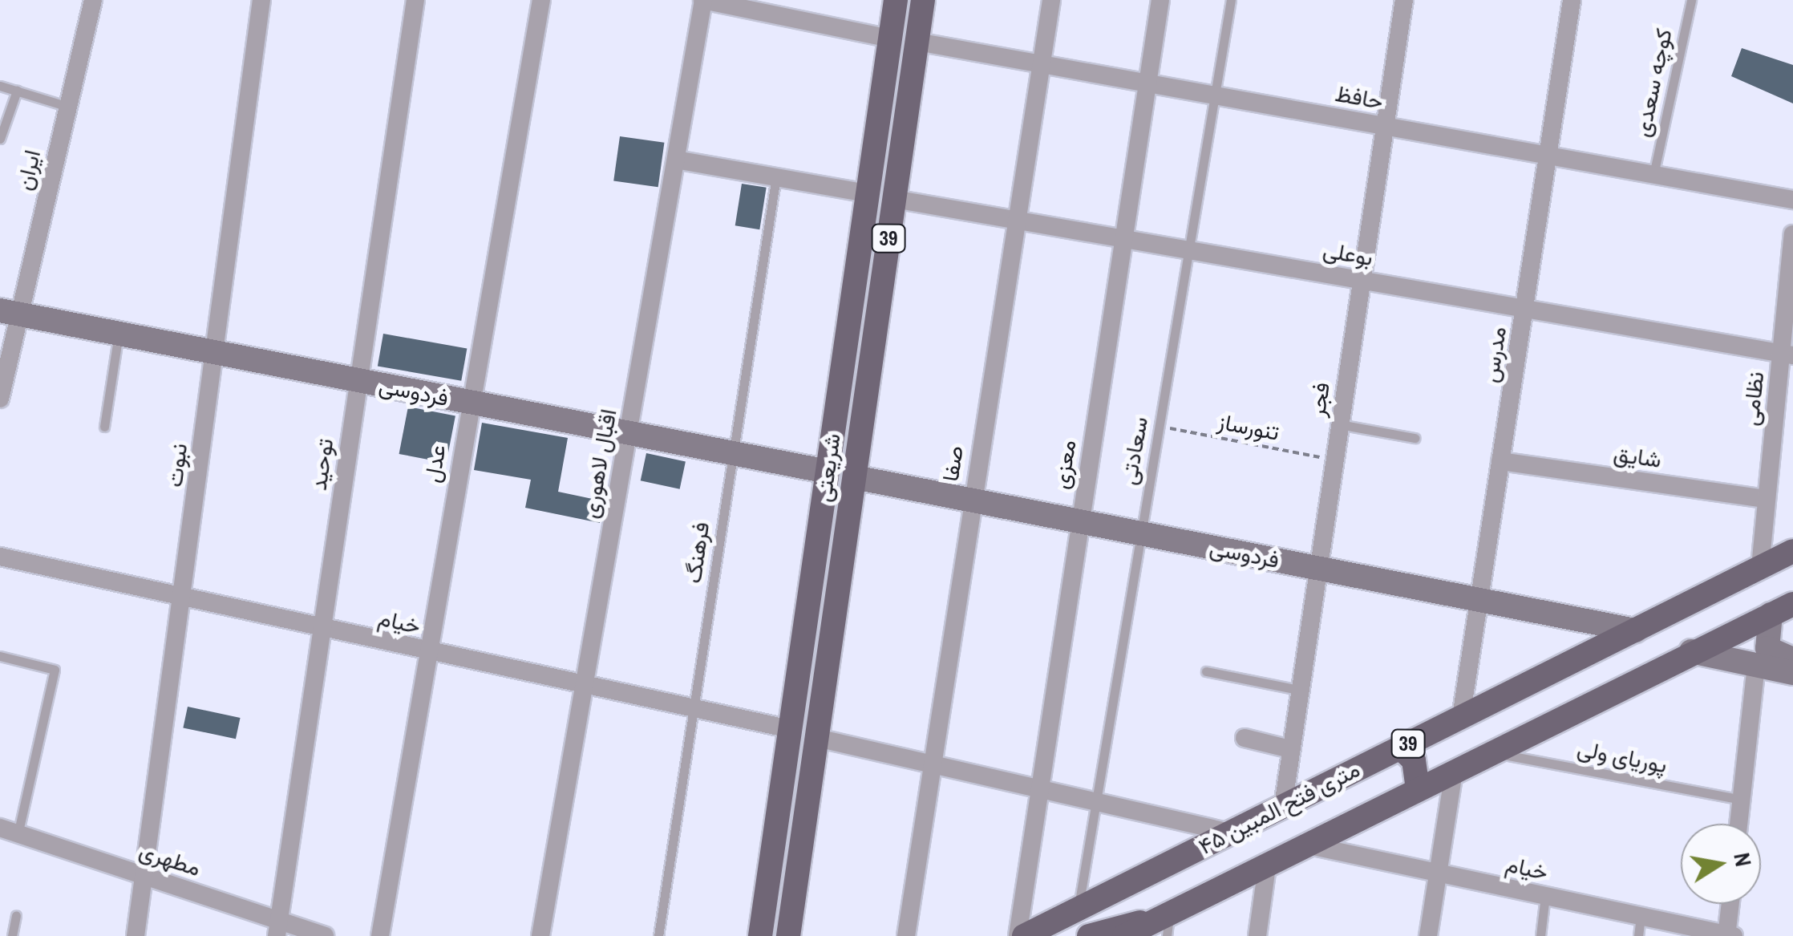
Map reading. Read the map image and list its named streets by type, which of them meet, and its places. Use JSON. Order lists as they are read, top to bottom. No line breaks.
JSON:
{"streets":{"main road":["39","فردوسی","شریعتی","۴۵ متری فتح المبین"],"street":["حافظ","ایران","بوعلی","مدرس","نظامی","فجر","شایق","عدل","اقبال لاهوری","صفا","توحید","معزی","نبوت","خیام","مطهری"],"lane":["کوچه سعدی","سعادتی","فرهنگ","پوریای ولی"],"path":["تنورساز"]},"crossings":[["کوچه سعدی","حافظ"],["حافظ","مدرس"],["حافظ","فجر"],["حافظ","سعادتی"],["حافظ","صفا"],["حافظ","معزی"],["حافظ","شریعتی"],["ایران","فردوسی"],["39","۴۵ متری فتح المبین"],["بوعلی","مدرس"],["بوعلی","نظامی"],["بوعلی","فجر"],["بوعلی","سعادتی"],["بوعلی","صفا"],["بوعلی","معزی"],["بوعلی","شریعتی"],["مدرس","فردوسی"],["مدرس","شایق"],["مدرس","۴۵ متری فتح المبین"],["فردوسی","فجر"],["فردوسی","سعادتی"],["فردوسی","عدل"],["فردوسی","اقبال لاهوری"],["فردوسی","صفا"],["فردوسی","توحید"],["فردوسی","معزی"],["فردوسی","نبوت"],["فردوسی","شریعتی"],["فردوسی","فرهنگ"],["فردوسی","۴۵ متری فتح المبین"],["نظامی","شایق"],["نظامی","۴۵ متری فتح المبین"],["فجر","تنورساز"],["فجر","۴۵ متری فتح المبین"],["تنورساز","سعادتی"],["سعادتی","۴۵ متری فتح المبین"],["عدل","خیام"],["اقبال لاهوری","خیام"],["توحید","خیام"],["توحید","مطهری"],["معزی","۴۵ متری فتح المبین"],["نبوت","خیام"],["نبوت","مطهری"],["شریعتی","خیام"],["فرهنگ","خیام"],["خیام","۴۵ متری فتح المبین"],["پوریای ولی","۴۵ متری فتح المبین"]],"north":"right"}
